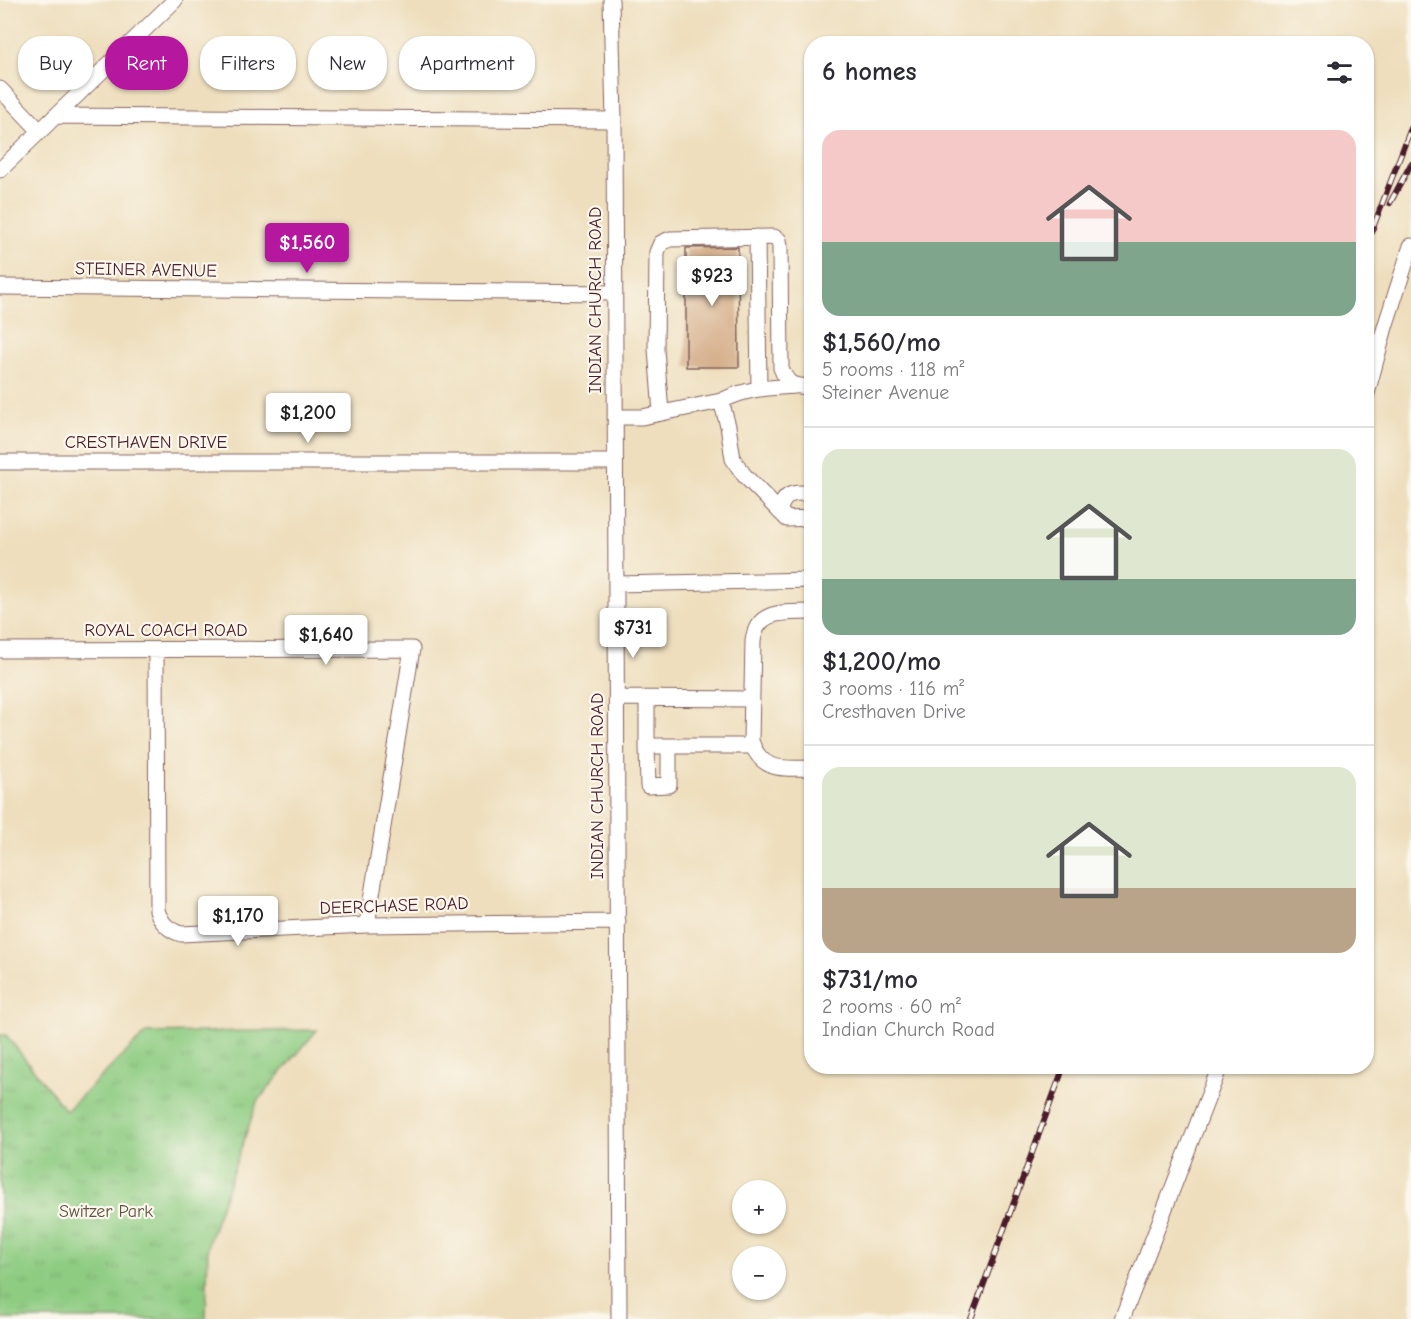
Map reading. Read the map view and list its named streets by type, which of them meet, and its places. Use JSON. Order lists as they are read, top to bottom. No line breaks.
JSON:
{"streets":{"street":["STEINER AVENUE","INDIAN CHURCH ROAD","CRESTHAVEN DRIVE","ROYAL COACH ROAD","DEERCHASE ROAD"]},"crossings":[["STEINER AVENUE","INDIAN CHURCH ROAD"],["INDIAN CHURCH ROAD","CRESTHAVEN DRIVE"],["INDIAN CHURCH ROAD","DEERCHASE ROAD"],["ROYAL COACH ROAD","DEERCHASE ROAD"]],"parks":["Switzer Park"],"page":{"chip":["Buy","Rent","Filters","New","Apartment"],"heading":"6 homes","list":[{"name":"$1,560/mo","note":"5 rooms · 118 m² · Steiner Avenue"},{"name":"$1,200/mo","note":"3 rooms · 116 m² · Cresthaven Drive"},{"name":"$731/mo","note":"2 rooms · 60 m² · Indian Church Road"}],"price":["$1,560","$923","$1,200","$731","$1,640","$1,170"],"map_buttons":["+","−"]}}
